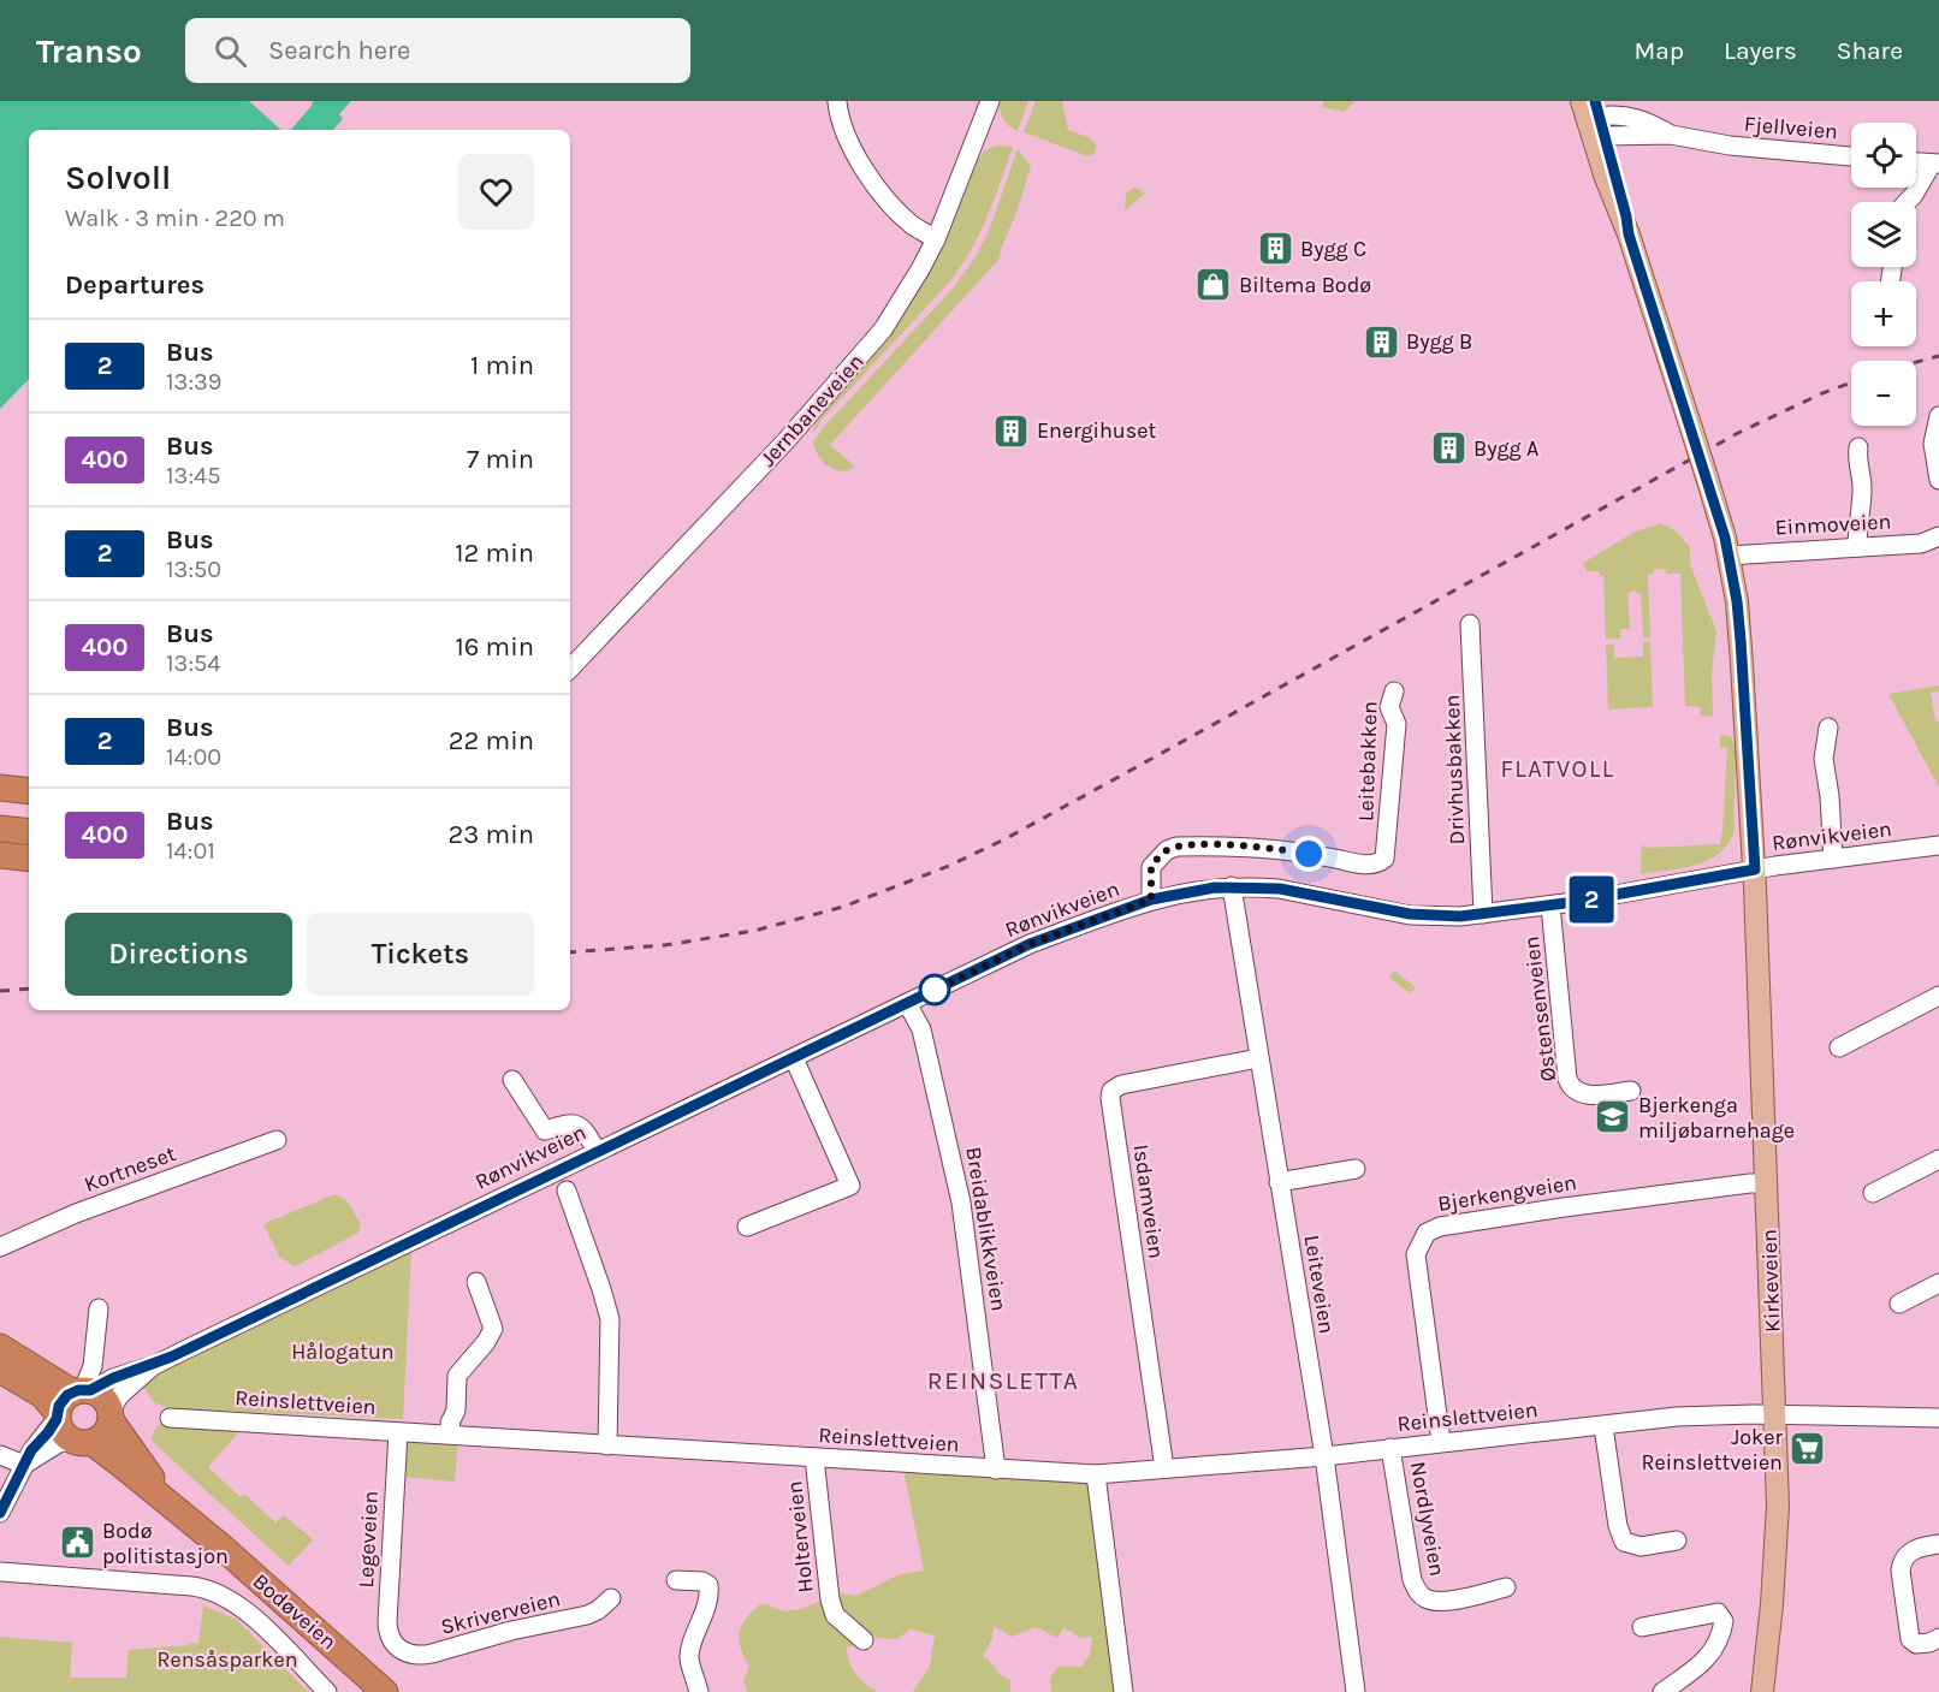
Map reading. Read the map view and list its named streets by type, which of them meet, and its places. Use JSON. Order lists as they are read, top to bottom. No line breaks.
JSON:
{"streets":{"highway":["Bodøveien"],"main road":["Kirkeveien"],"street":["Fjellveien","Jernbaneveien","Einmoveien","Leitebakken","Drivhusbakken","Rønvikveien","Østensenveien","Kortneset","Bjerkengveien","Isdamveien","Breidablikkveien","Leiteveien","Reinslettveien","Nordlyveien","Holterveien","Legeveien","Skriverveien"]},"crossings":[["Fjellveien","Kirkeveien"],["Einmoveien","Kirkeveien"],["Leitebakken","Rønvikveien"],["Drivhusbakken","Rønvikveien"],["Rønvikveien","Østensenveien"],["Rønvikveien","Breidablikkveien"],["Rønvikveien","Kirkeveien"],["Rønvikveien","Leiteveien"],["Rønvikveien","Bodøveien"],["Bjerkengveien","Kirkeveien"],["Bjerkengveien","Reinslettveien"],["Isdamveien","Leiteveien"],["Isdamveien","Reinslettveien"],["Breidablikkveien","Reinslettveien"],["Kirkeveien","Reinslettveien"],["Leiteveien","Reinslettveien"],["Reinslettveien","Nordlyveien"],["Reinslettveien","Holterveien"],["Reinslettveien","Legeveien"],["Legeveien","Skriverveien"]],"districts":["FLATVOLL","REINSLETTA"],"parks":["Hålogatun","Rensåsparken"],"places":{"building":["Bygg C","Bygg B","Energihuset","Bygg A"],"shop":["Biltema Bodø"],"school or university":["Bjerkenga miljøbarnehage"],"supermarket":["Joker Reinslettveien"],"public building":["Bodø politistasjon"]},"lines":["bus line 2"],"page":{"header":"Transo","search":"Search here","nav":["Map","Layers","Share"],"on_map":"2","map_buttons":["+","−"],"heading":[["Solvoll","Walk · 3 min · 220 m"],"Departures"],"list":[{"mark":"2","name":"Bus","note":"13:39","value":"1 min"},{"mark":"400","name":"Bus","note":"13:45","value":"7 min"},{"mark":"2","name":"Bus","note":"13:50","value":"12 min"},{"mark":"400","name":"Bus","note":"13:54","value":"16 min"},{"mark":"2","name":"Bus","note":"14:00","value":"22 min"},{"mark":"400","name":"Bus","note":"14:01","value":"23 min"}],"buttons":["Directions","Tickets"]}}
